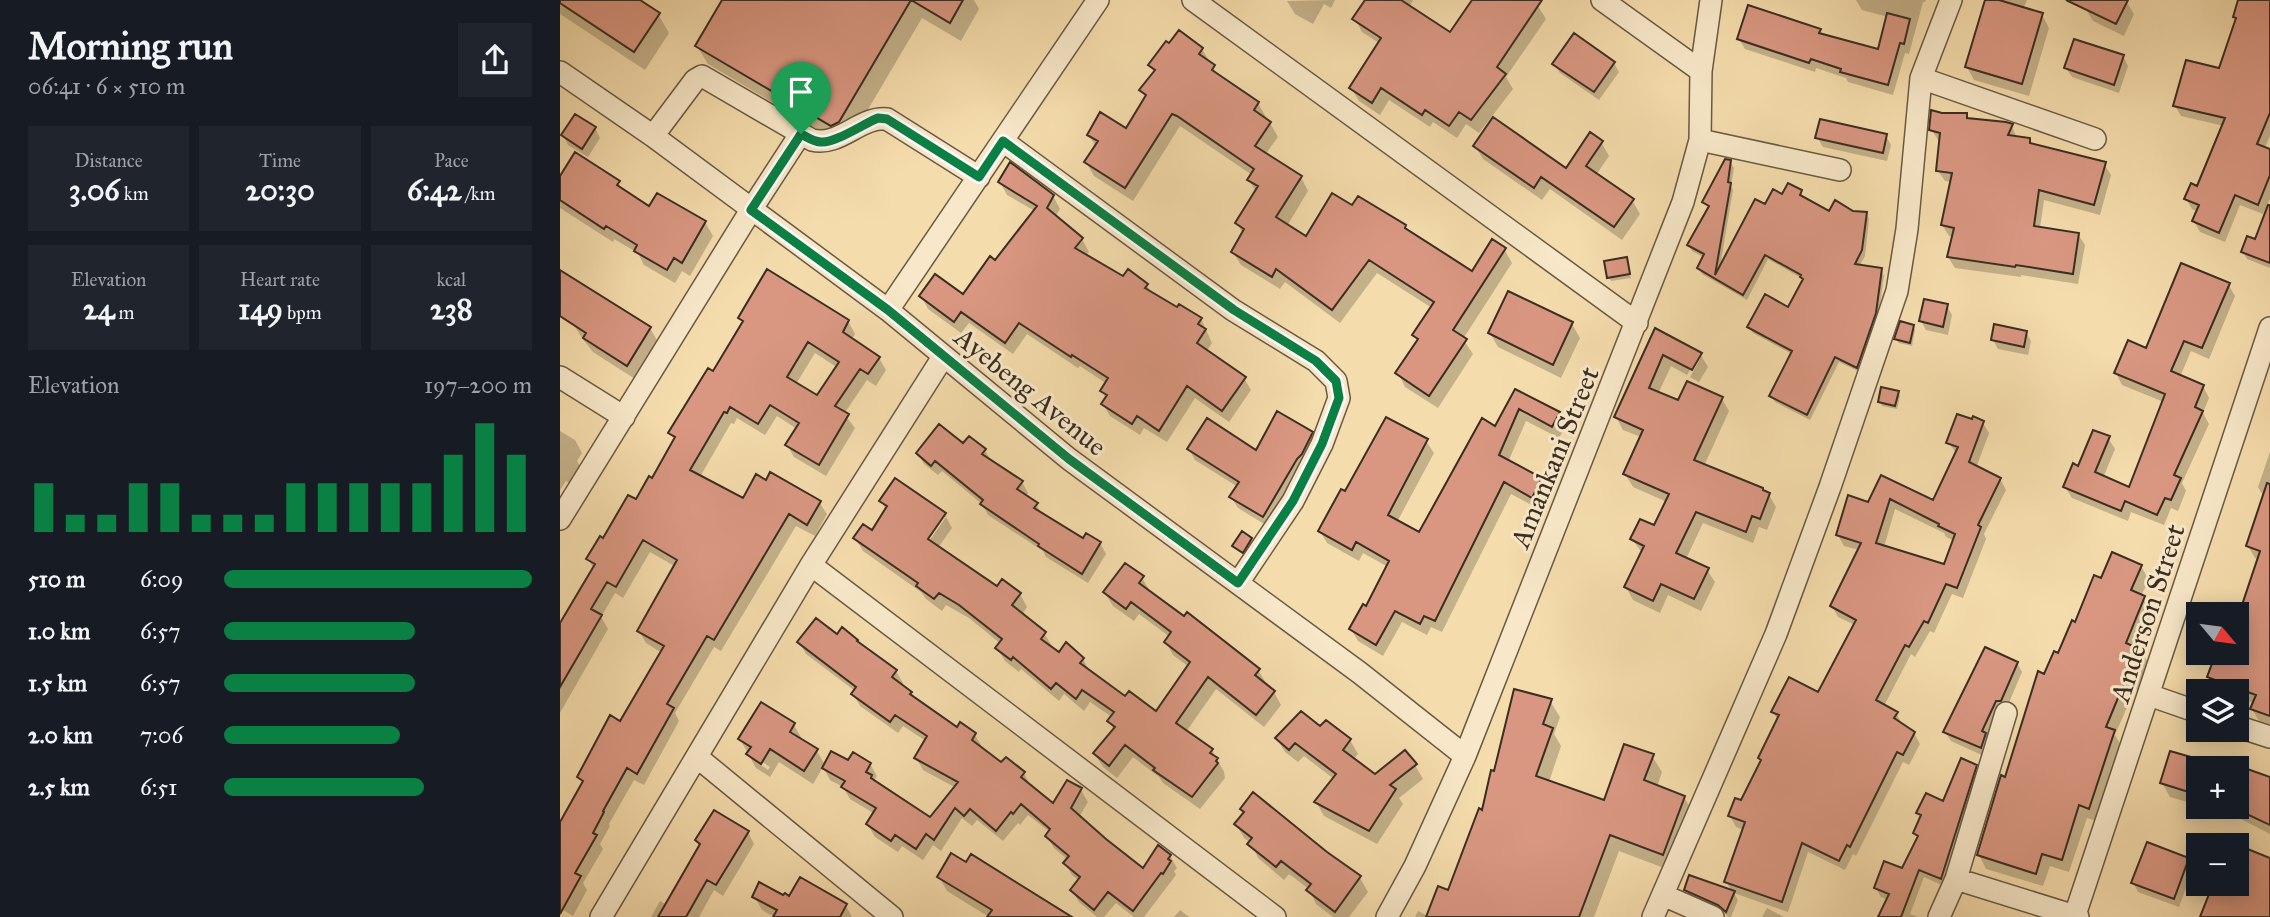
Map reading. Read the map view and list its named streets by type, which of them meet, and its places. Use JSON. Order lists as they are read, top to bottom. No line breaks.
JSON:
{"streets":{"street":["Ayebeng Avenue","Amankani Street","Anderson Street"]},"crossings":[["Ayebeng Avenue","Amankani Street"]],"north":"bottom right","page":{"heading":["Morning run","06:41 · 6 × 510 m"],"stats":[["Distance","3.06 km"],["Time","20:30"],["Pace","6:42 /km"],["Elevation","24 m"],["Heart rate","149 bpm"],["kcal","238"]],"chart":["Elevation","197–200 m"],"list":[{"name":"510 m","note":"6:09"},{"name":"1.0 km","note":"6:57"},{"name":"1.5 km","note":"6:57"},{"name":"2.0 km","note":"7:06"},{"name":"2.5 km","note":"6:51"}],"map_buttons":["+","−"]}}
